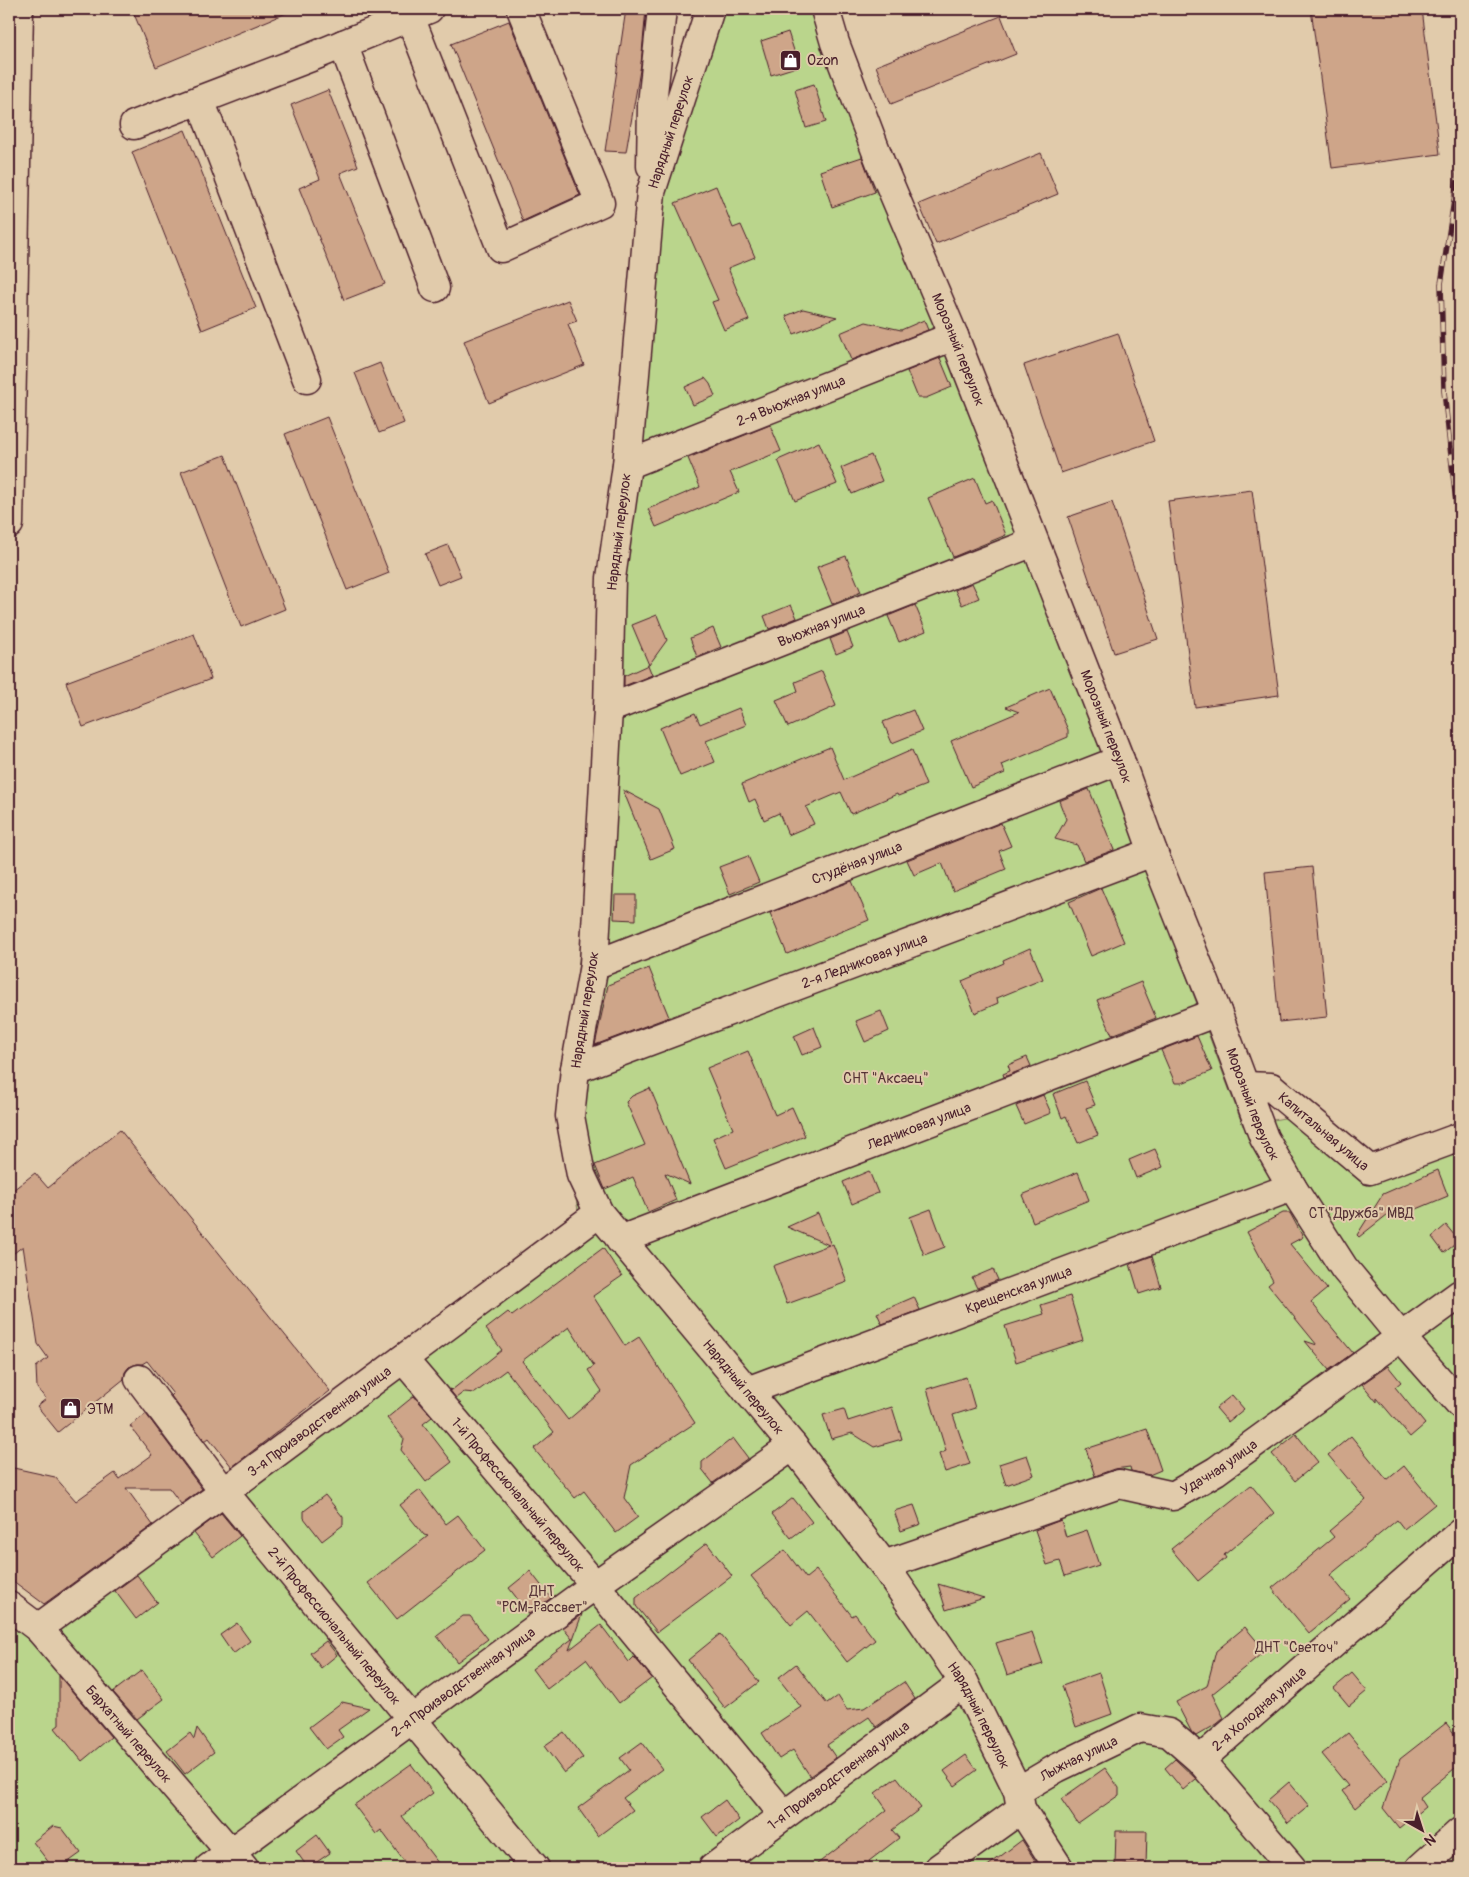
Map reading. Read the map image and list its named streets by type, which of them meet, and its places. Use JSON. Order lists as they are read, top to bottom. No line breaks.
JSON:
{"streets":{"street":["Нарядный переулок","Морозный переулок","2-я Вьюжная улица","Вьюжная улица","Студёная улица","2-я Ледниковая улица","Ледниковая улица","Капитальная улица","Крещенская улица","3-я Производственная улица","Удачная улица","1-й Профессиональный переулок","2-й Профессиональный переулок","2-я Производственная улица","2-я Холодная улица","Бархатный переулок","Лыжная улица","1-я Производственная улица"]},"crossings":[["Нарядный переулок","2-я Вьюжная улица"],["Нарядный переулок","Вьюжная улица"],["Нарядный переулок","Студёная улица"],["Нарядный переулок","2-я Ледниковая улица"],["Нарядный переулок","Ледниковая улица"],["Нарядный переулок","Крещенская улица"],["Нарядный переулок","3-я Производственная улица"],["Нарядный переулок","Удачная улица"],["Нарядный переулок","2-я Производственная улица"],["Нарядный переулок","Лыжная улица"],["Нарядный переулок","1-я Производственная улица"],["Морозный переулок","2-я Вьюжная улица"],["Морозный переулок","Вьюжная улица"],["Морозный переулок","Студёная улица"],["Морозный переулок","2-я Ледниковая улица"],["Морозный переулок","Ледниковая улица"],["Морозный переулок","Капитальная улица"],["Морозный переулок","Крещенская улица"],["Морозный переулок","Удачная улица"],["3-я Производственная улица","1-й Профессиональный переулок"],["3-я Производственная улица","2-й Профессиональный переулок"],["3-я Производственная улица","Бархатный переулок"],["1-й Профессиональный переулок","2-я Производственная улица"],["1-й Профессиональный переулок","1-я Производственная улица"],["2-й Профессиональный переулок","2-я Производственная улица"],["2-я Производственная улица","Бархатный переулок"],["2-я Холодная улица","Лыжная улица"]],"parks":["СНТ \"Аксаец\"","СТ \"Дружба\" МВД","ДНТ \"РСМ-Рассвет\"","ДНТ \"Светоч\""],"places":{"shop":["Ozon","ЭТМ"]},"north":"bottom right"}
